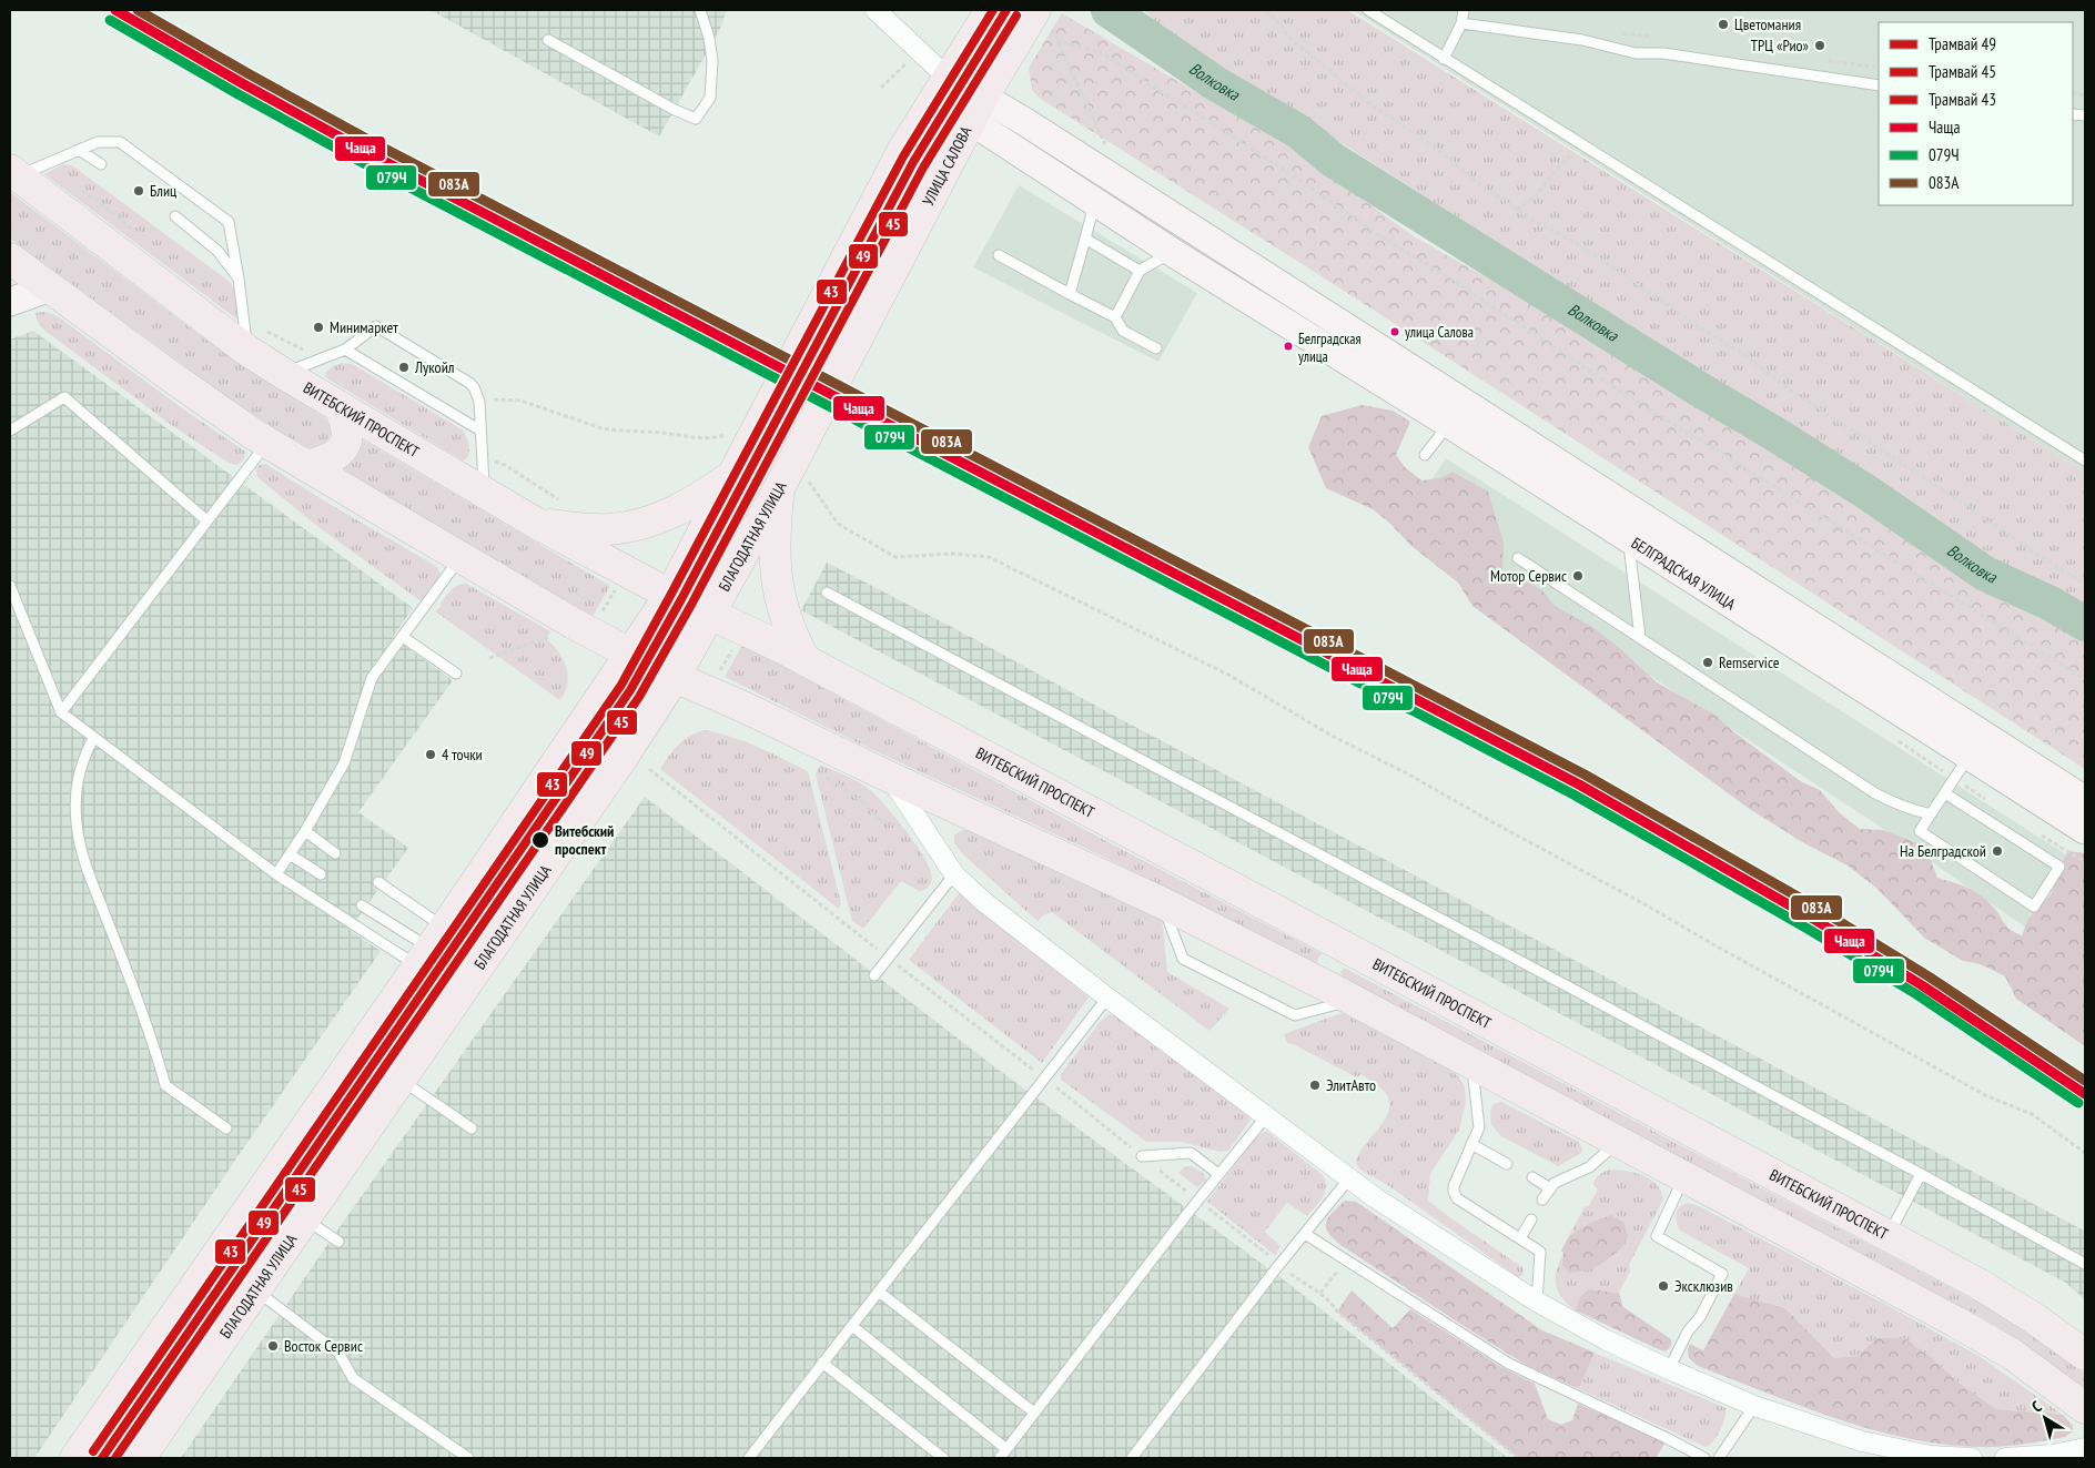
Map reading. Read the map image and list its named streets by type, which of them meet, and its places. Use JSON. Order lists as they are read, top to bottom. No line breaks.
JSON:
{"streets":{"main road":["УЛИЦА САЛОВА","ВИТЕБСКИЙ ПРОСПЕКТ","БЛАГОДАТНАЯ УЛИЦА"],"street":["БЕЛГРАДСКАЯ УЛИЦА"]},"crossings":[["УЛИЦА САЛОВА","БЛАГОДАТНАЯ УЛИЦА"],["УЛИЦА САЛОВА","БЕЛГРАДСКАЯ УЛИЦА"],["ВИТЕБСКИЙ ПРОСПЕКТ","БЛАГОДАТНАЯ УЛИЦА"]],"water":["Волковка"],"places":["Цветомания","ТРЦ «Рио»","Блиц","Минимаркет","улица Салова","Белградская улица","Лукойл","Мотор Сервис","Remservice","4 точки","Витебский проспект","На Белградской","ЭлитАвто","Эксклюзив","Восток Сервис"],"lines":["tram line 49","tram line 43","transit line Чаща","transit line 083А","tram line 45","transit line 079Ч"],"legend":["Трамвай 49","Трамвай 45","Трамвай 43","Чаща","079Ч","083А"],"north":"top left"}
